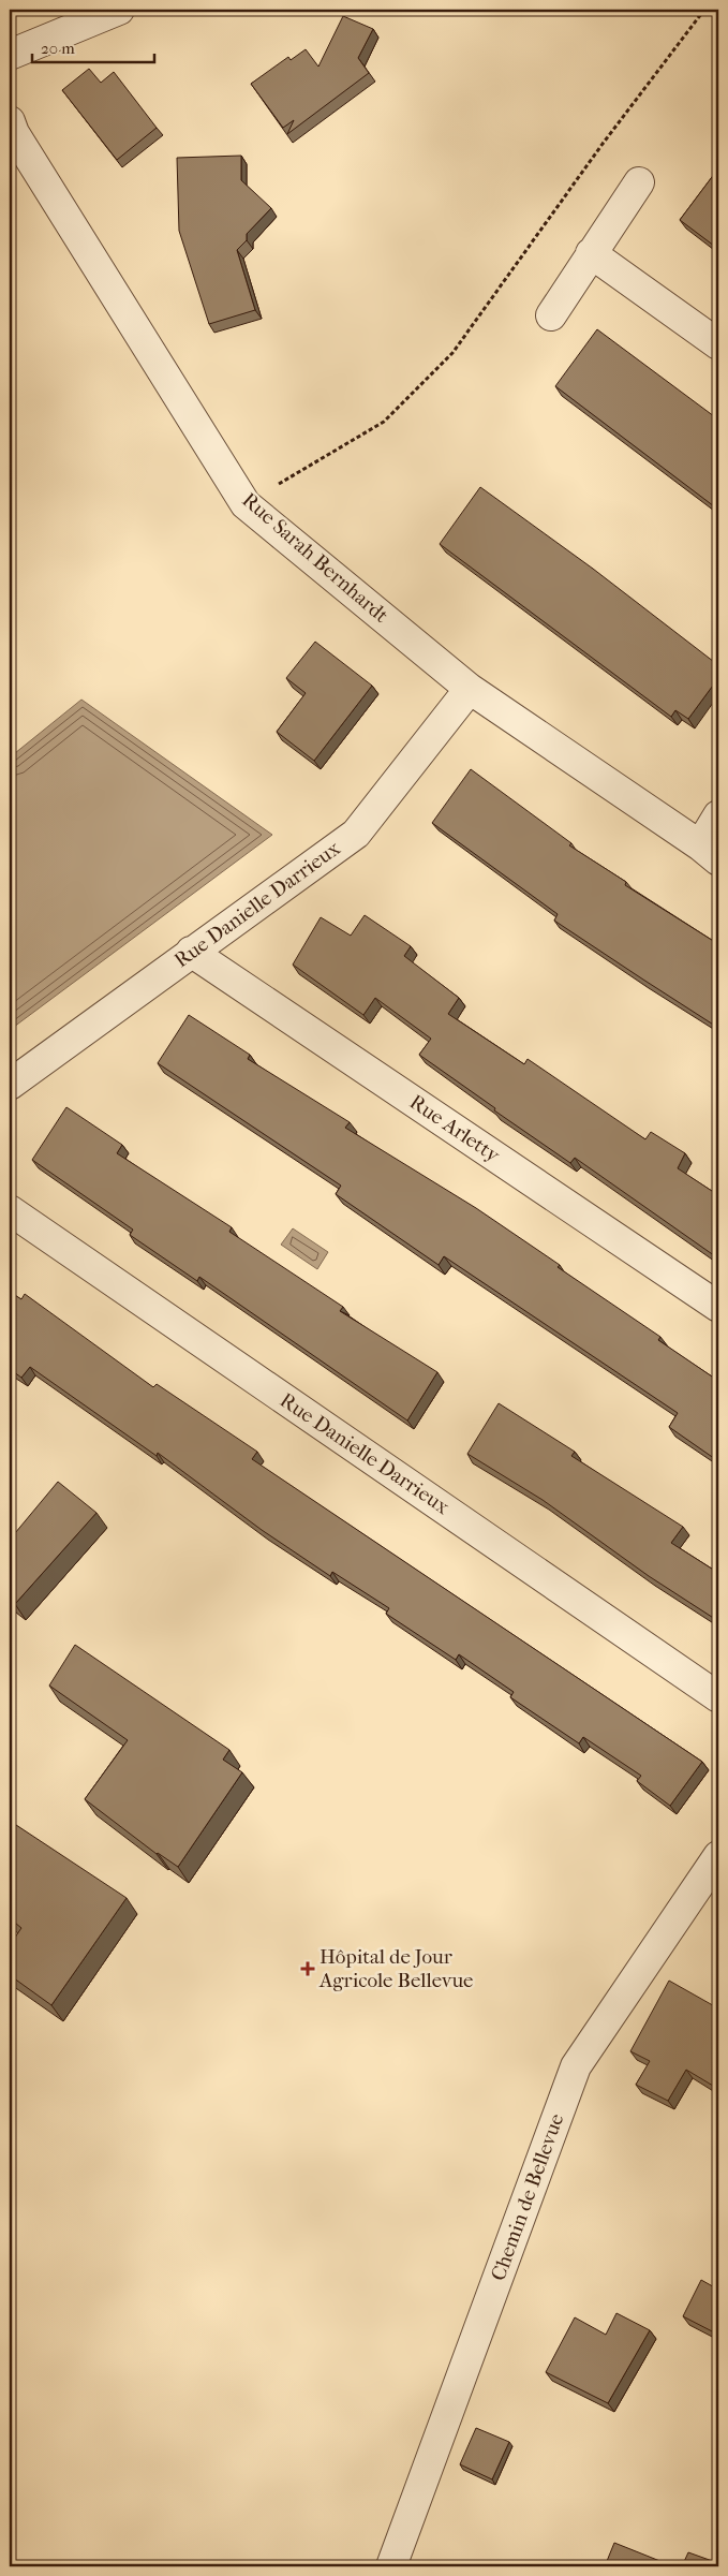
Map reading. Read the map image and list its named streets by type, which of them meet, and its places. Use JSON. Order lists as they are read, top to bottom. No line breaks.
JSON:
{"streets":{"street":["Rue Sarah Bernhardt","Rue Danielle Darrieux","Rue Arletty","Chemin de Bellevue"]},"crossings":[["Rue Sarah Bernhardt","Rue Danielle Darrieux"],["Rue Danielle Darrieux","Rue Arletty"]],"places":{"health":["Hôpital de Jour Agricole Bellevue"]},"scale_bar":"20 m"}
